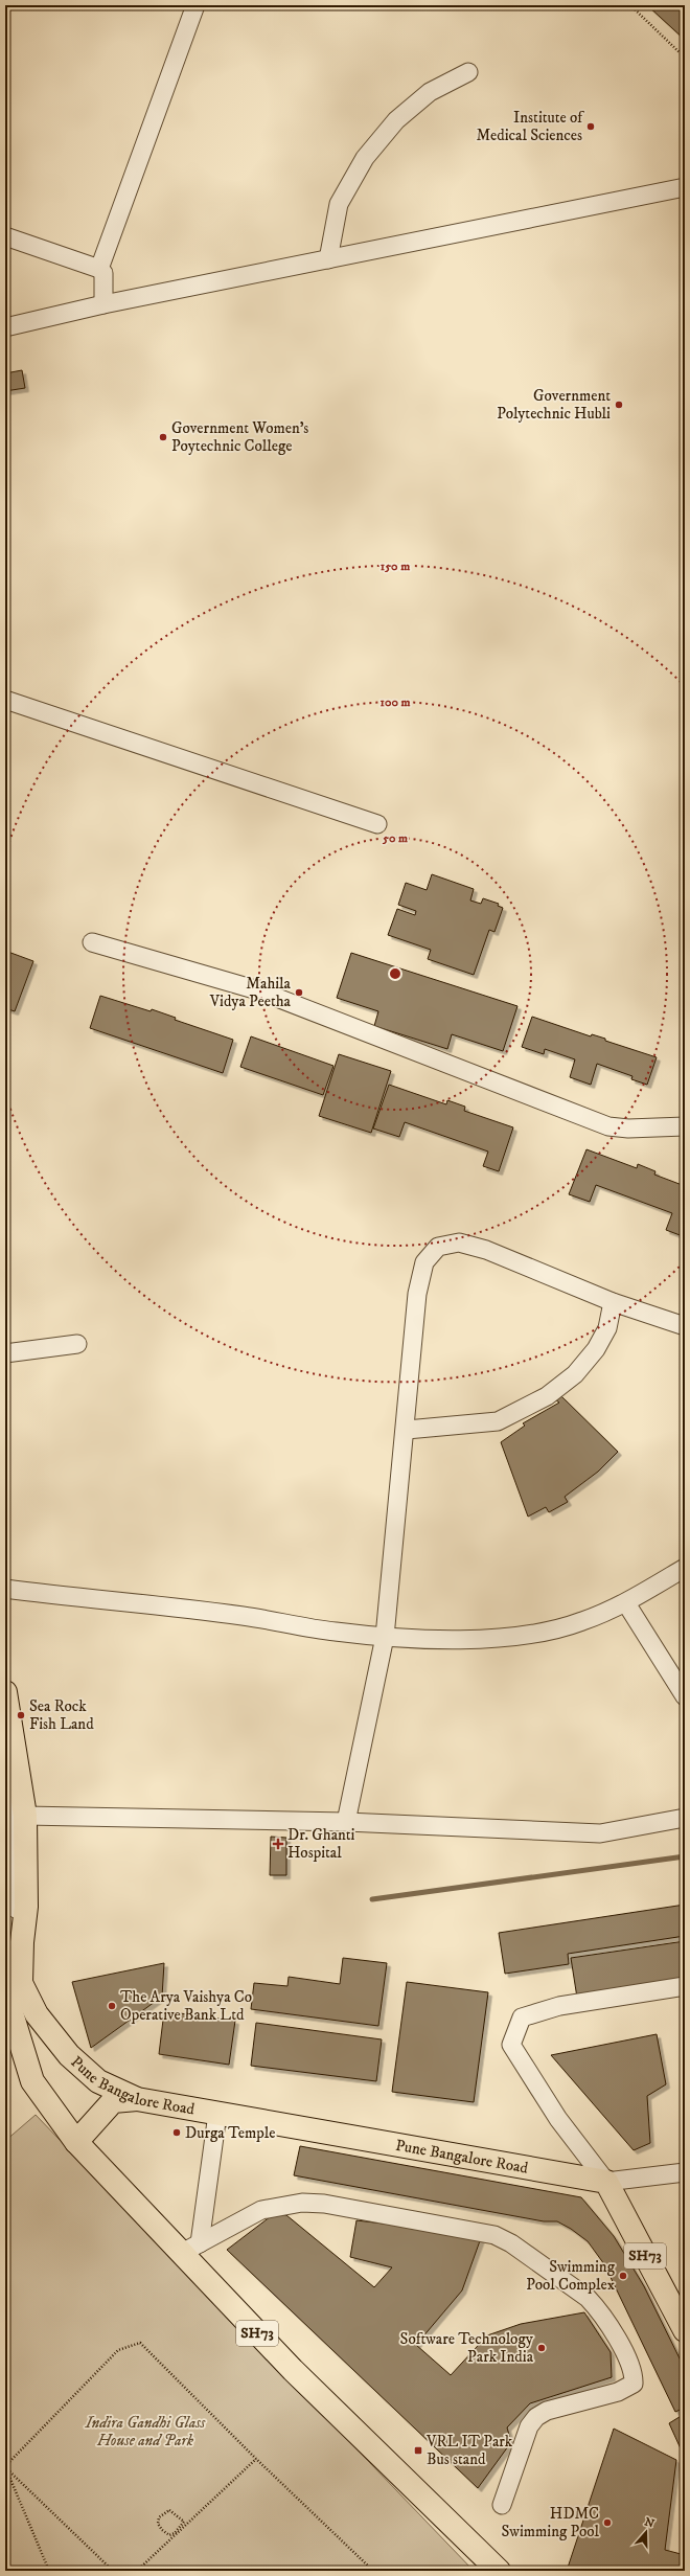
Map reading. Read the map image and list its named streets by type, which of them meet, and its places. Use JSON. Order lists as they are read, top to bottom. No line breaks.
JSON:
{"streets":{"main road":["Pune Bangalore Road","SH73"]},"crossings":[["Pune Bangalore Road","SH73"]],"parks":["Indira Gandhi Glass House and Park"],"places":{"other":["Institute of Medical Sciences","Government Polytechnic Hubli","Government Women's Poytechnic College","Mahila Vidya Peetha","Sea Rock Fish Land","The Arya Vaishya Co Operative Bank Ltd","Durga Temple","Swimming Pool Complex","Software Technology Park India","HDMC Swimming Pool"],"health":["Dr. Ghanti Hospital"],"transit":["VRL IT Park Bus stand"]},"north":"top","rings":["150 m","100 m","50 m"]}
